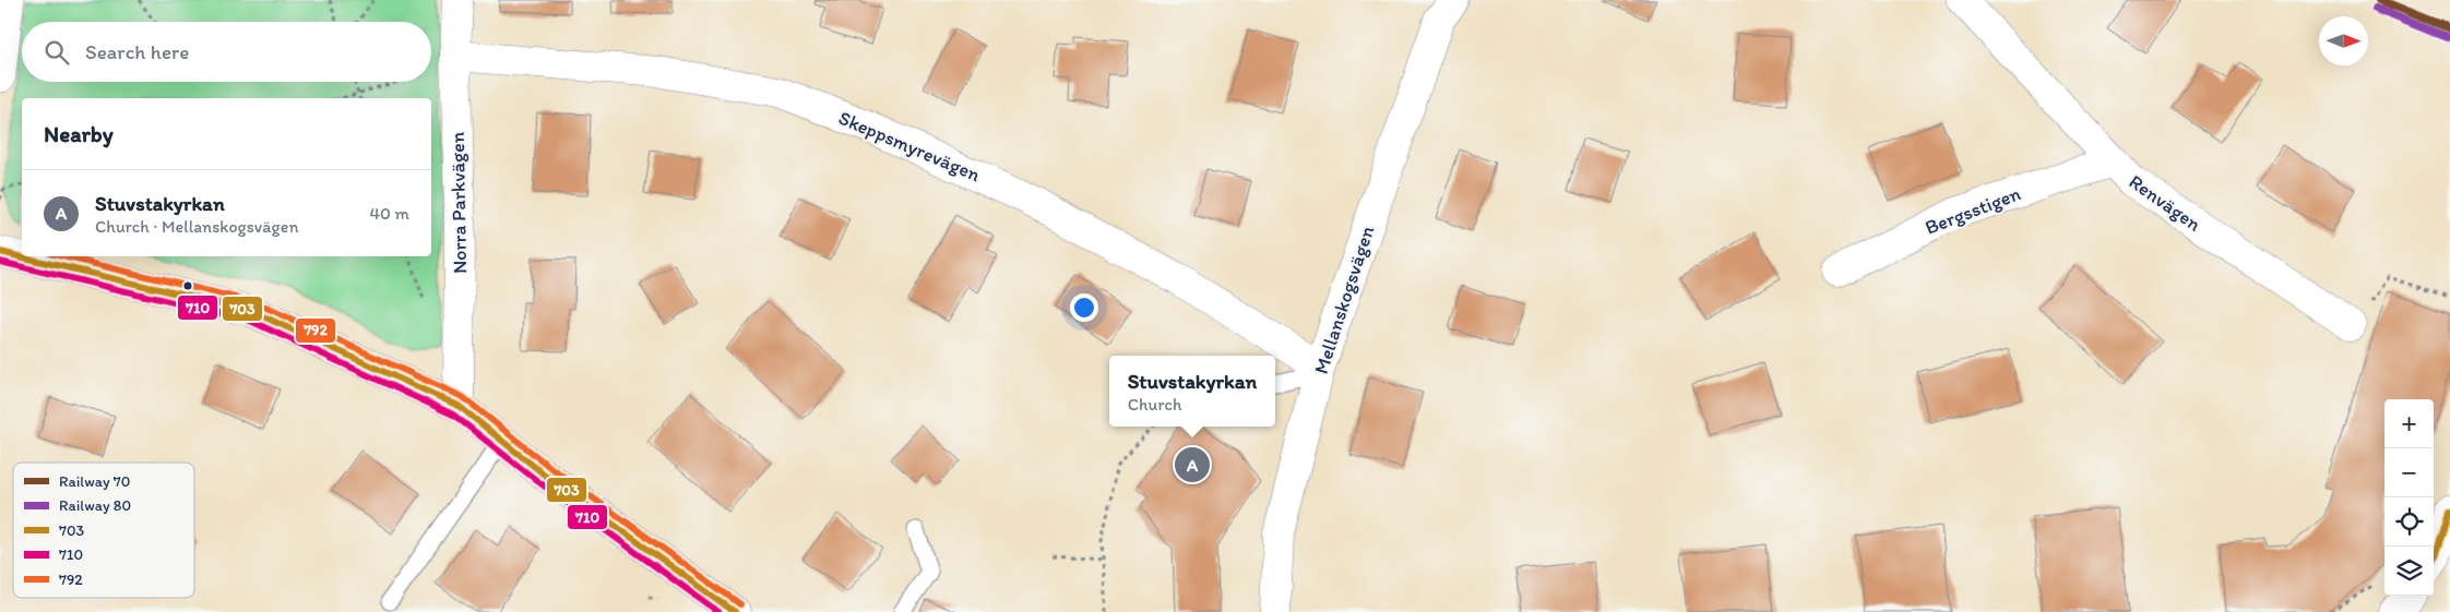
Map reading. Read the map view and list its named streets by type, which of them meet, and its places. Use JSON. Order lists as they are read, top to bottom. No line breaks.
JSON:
{"streets":{"street":["Skeppsmyrevägen","Norra Parkvägen","Renvägen","Bergsstigen","Mellanskogsvägen"]},"crossings":[["Skeppsmyrevägen","Norra Parkvägen"],["Skeppsmyrevägen","Mellanskogsvägen"],["Renvägen","Bergsstigen"]],"lines":["rail line 70","rail line 80","transit line 703","transit line 792","transit line 710"],"legend":["Railway 70","Railway 80","703","710","792"],"north":"right","page":{"search":"Search here","heading":"Nearby","list":[{"mark":"A","name":"Stuvstakyrkan","note":"Church · Mellanskogsvägen","value":"40 m"}],"popup":["Stuvstakyrkan","Church"],"map_buttons":["+","−"],"pins":"A"}}
